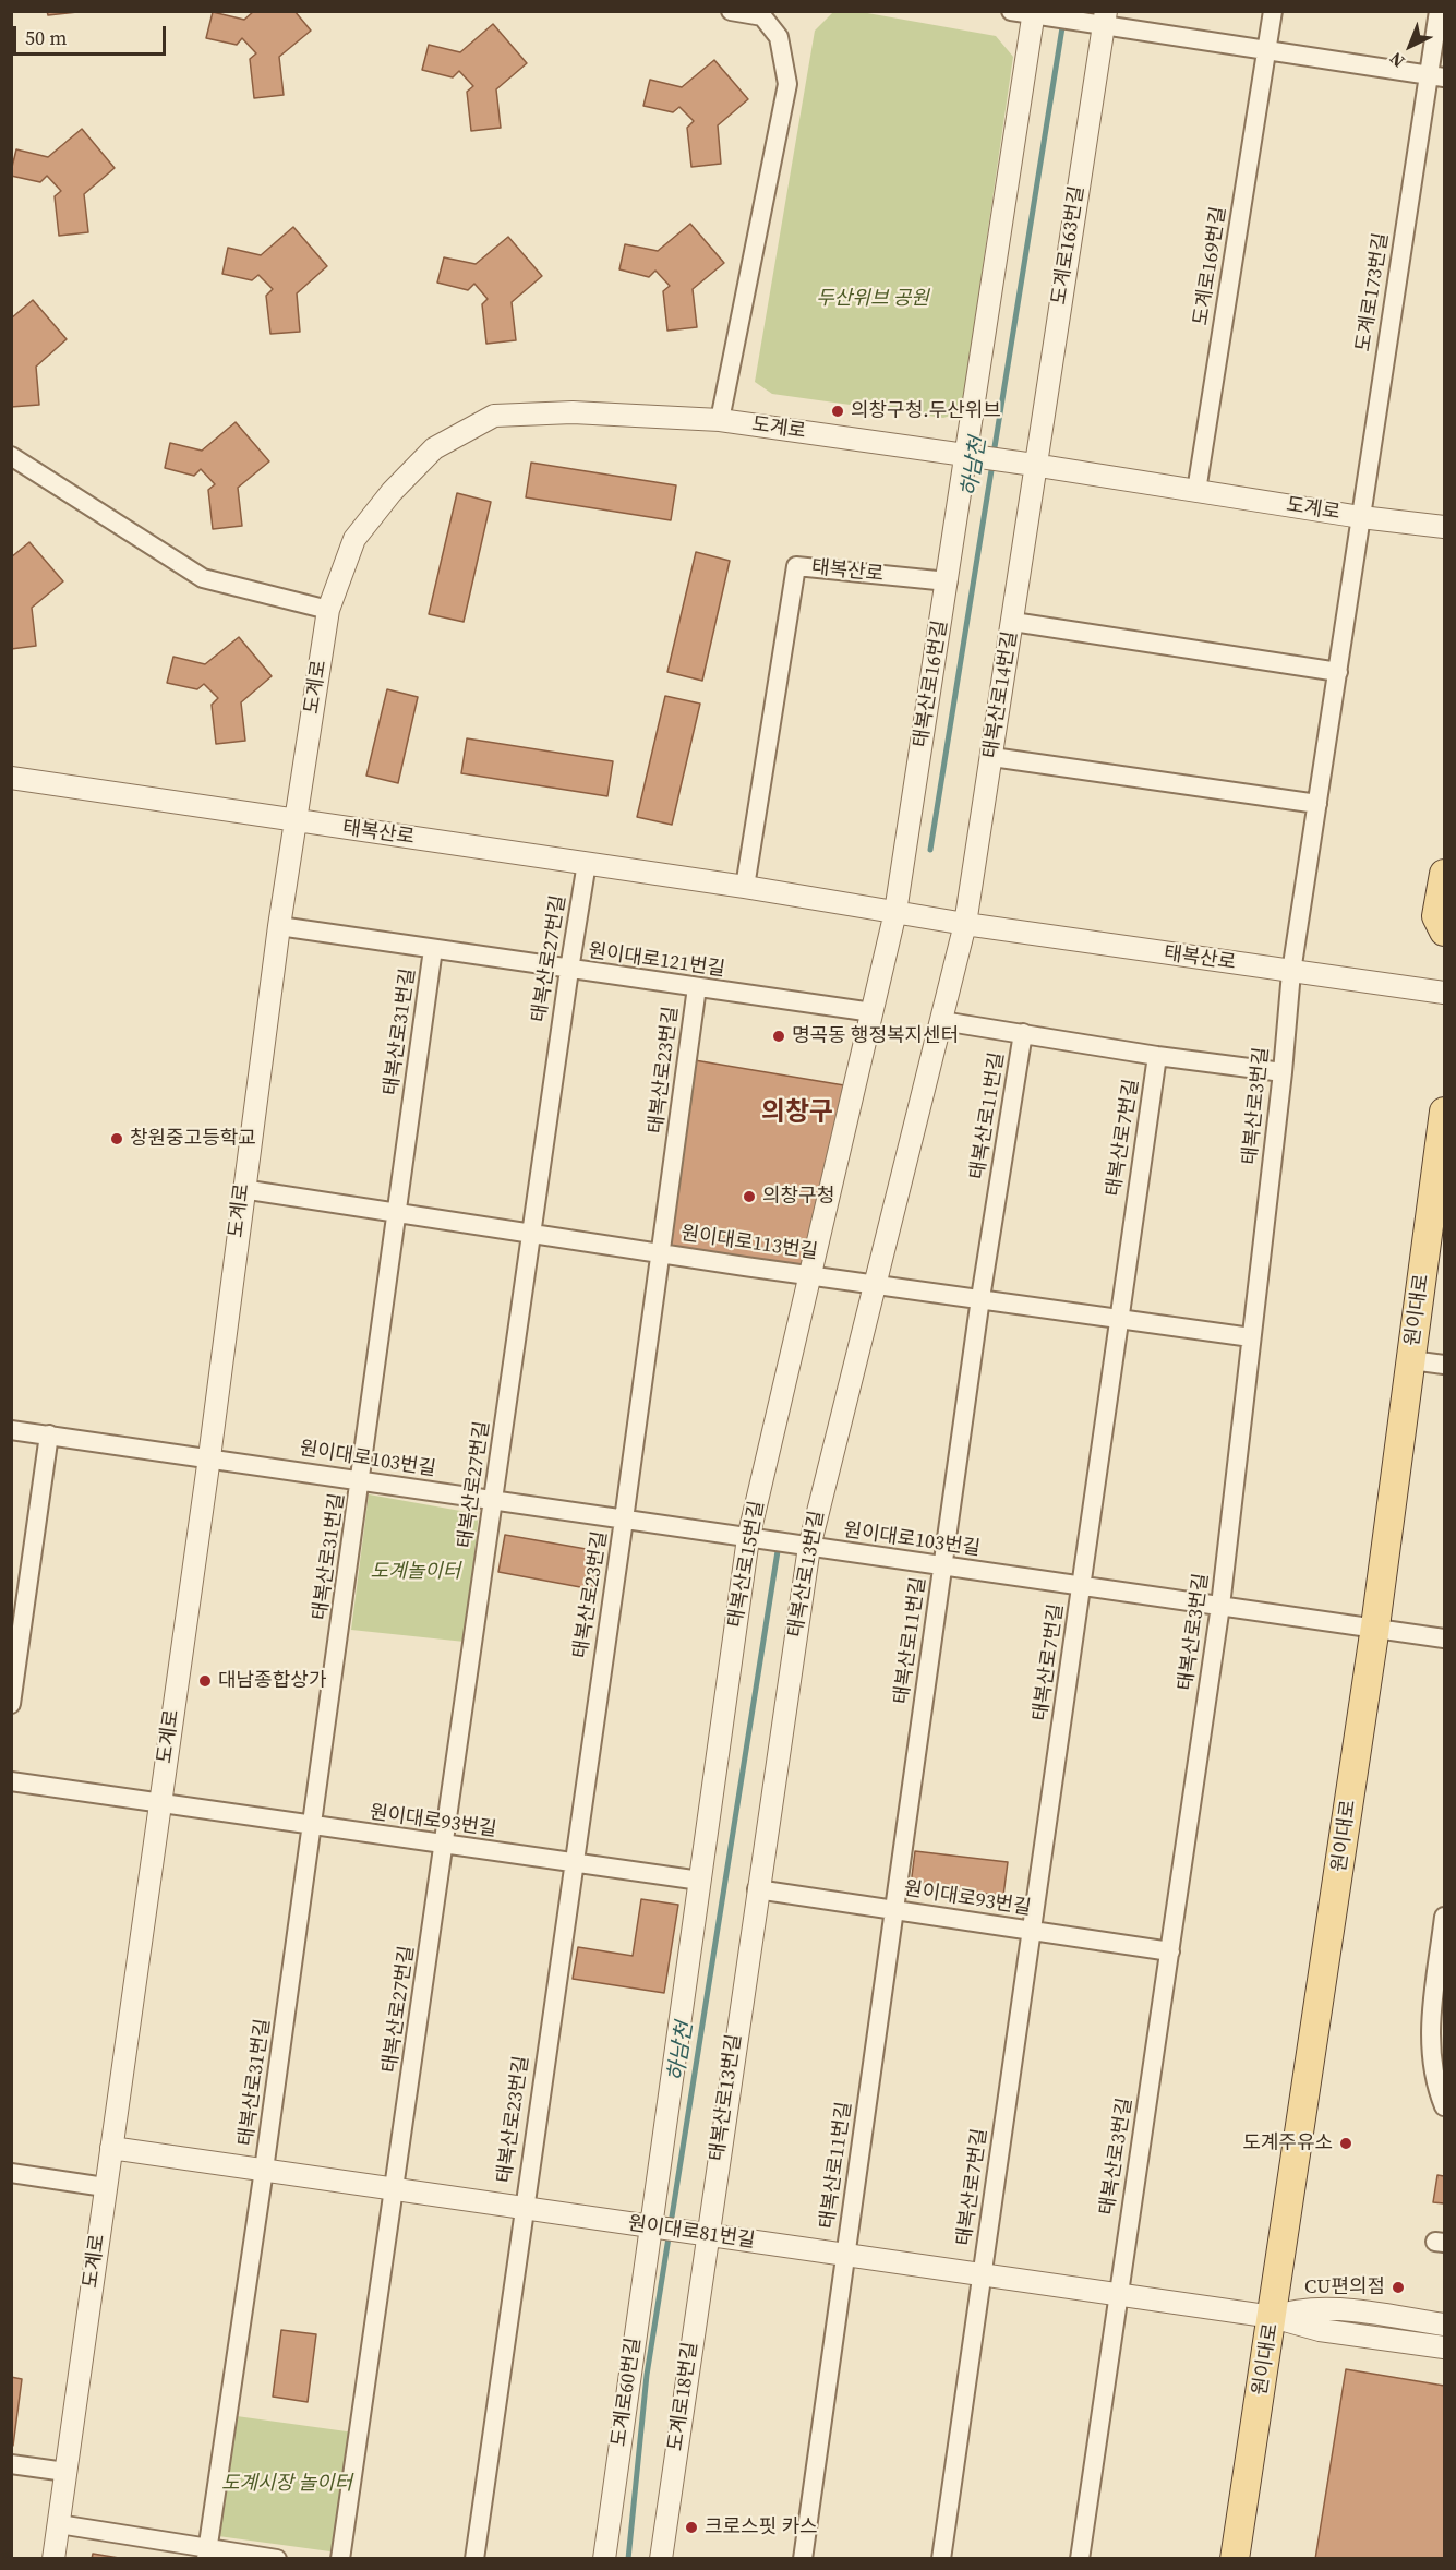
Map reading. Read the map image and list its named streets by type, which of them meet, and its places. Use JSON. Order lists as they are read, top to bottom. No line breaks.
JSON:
{"streets":{"main road":["원이대로"],"street":["도계로163번길","도계로169번길","도계로173번길","도계로","태복산로","태복산로16번길","태복산로14번길","태복산로27번길","원이대로121번길","태복산로31번길","태복산로23번길","태복산로3번길","태복산로11번길","태복산로7번길","원이대로113번길","원이대로103번길","태복산로15번길","태복산로13번길","원이대로93번길","원이대로81번길","도계로60번길","도계로18번길"]},"crossings":[["도계로163번길","도계로"],["도계로163번길","태복산로14번길"],["도계로169번길","도계로"],["도계로173번길","도계로"],["도계로173번길","태복산로3번길"],["도계로","태복산로"],["도계로","태복산로16번길"],["도계로","태복산로14번길"],["도계로","원이대로121번길"],["도계로","원이대로113번길"],["도계로","원이대로103번길"],["도계로","원이대로93번길"],["도계로","원이대로81번길"],["태복산로","태복산로16번길"],["태복산로","태복산로14번길"],["태복산로","태복산로27번길"],["태복산로","태복산로3번길"],["태복산로","태복산로15번길"],["태복산로","태복산로13번길"],["태복산로16번길","태복산로15번길"],["태복산로14번길","태복산로13번길"],["태복산로27번길","원이대로121번길"],["태복산로27번길","원이대로113번길"],["태복산로27번길","원이대로103번길"],["태복산로27번길","원이대로93번길"],["태복산로27번길","원이대로81번길"],["원이대로121번길","태복산로31번길"],["원이대로121번길","태복산로23번길"],["원이대로121번길","태복산로15번길"],["태복산로31번길","원이대로113번길"],["태복산로31번길","원이대로103번길"],["태복산로31번길","원이대로93번길"],["태복산로31번길","원이대로81번길"],["태복산로23번길","원이대로113번길"],["태복산로23번길","원이대로103번길"],["태복산로23번길","원이대로93번길"],["태복산로23번길","원이대로81번길"],["태복산로3번길","원이대로113번길"],["태복산로3번길","원이대로103번길"],["태복산로3번길","원이대로93번길"],["태복산로3번길","원이대로81번길"],["태복산로11번길","원이대로113번길"],["태복산로11번길","원이대로103번길"],["태복산로11번길","원이대로93번길"],["태복산로11번길","원이대로81번길"],["태복산로7번길","원이대로113번길"],["태복산로7번길","원이대로103번길"],["태복산로7번길","원이대로93번길"],["태복산로7번길","원이대로81번길"],["원이대로113번길","태복산로15번길"],["원이대로113번길","태복산로13번길"],["원이대로","원이대로103번길"],["원이대로","원이대로81번길"],["원이대로103번길","태복산로15번길"],["원이대로103번길","태복산로13번길"],["태복산로15번길","원이대로93번길"],["태복산로15번길","원이대로81번길"],["태복산로15번길","도계로60번길"],["태복산로13번길","원이대로93번길"],["태복산로13번길","원이대로81번길"],["태복산로13번길","도계로18번길"],["원이대로81번길","도계로60번길"],["원이대로81번길","도계로18번길"]],"districts":["의창구"],"water":["하남천"],"parks":["두산위브 공원","도계놀이터","도계시장 놀이터"],"places":["의창구청.두산위브","명곡동 행정복지센터","창원중고등학교","의창구청","대남종합상가","도계주유소","CU편의점","크로스핏 카스"],"scale_bar":"50 m","north":"bottom left"}
